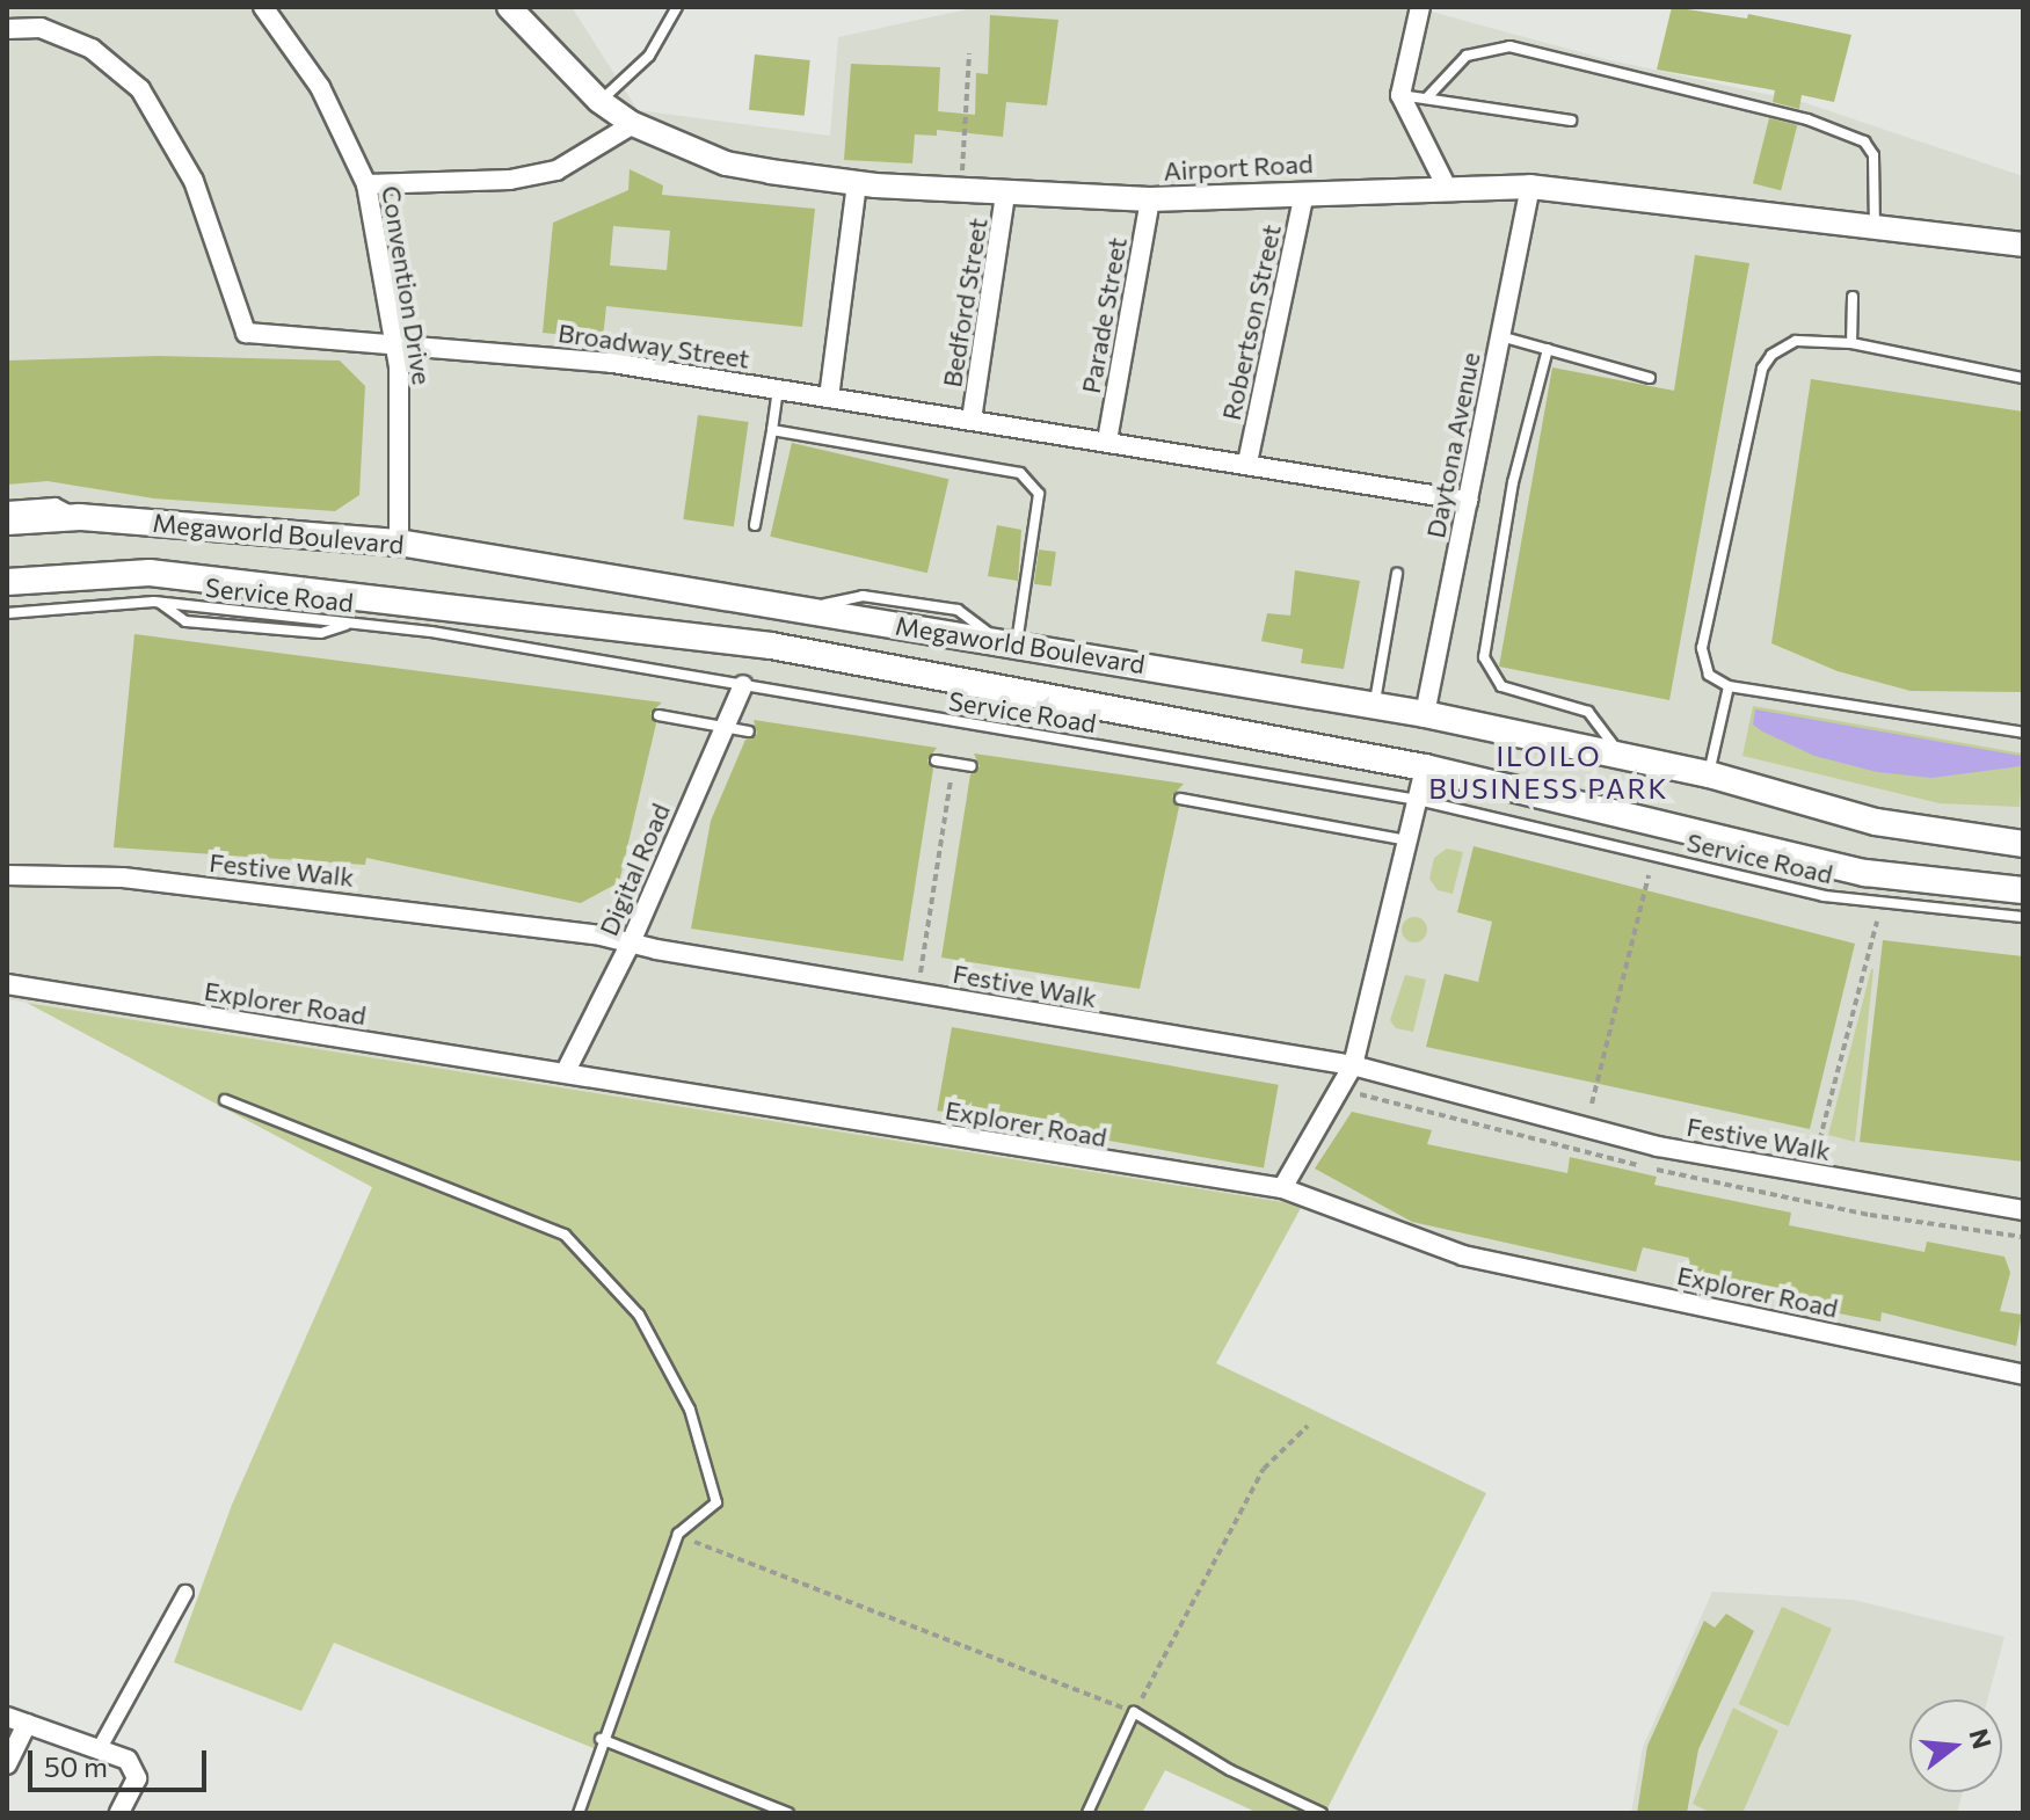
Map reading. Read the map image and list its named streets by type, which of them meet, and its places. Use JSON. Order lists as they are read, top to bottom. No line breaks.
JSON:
{"streets":{"main road":["Megaworld Boulevard"],"street":["Airport Road","Convention Drive","Bedford Street","Parade Street","Robertson Street","Broadway Street","Daytona Avenue","Festive Walk","Digital Road","Explorer Road"],"lane":["Service Road"]},"crossings":[["Airport Road","Bedford Street"],["Airport Road","Parade Street"],["Airport Road","Robertson Street"],["Airport Road","Daytona Avenue"],["Convention Drive","Broadway Street"],["Convention Drive","Megaworld Boulevard"],["Bedford Street","Broadway Street"],["Parade Street","Broadway Street"],["Robertson Street","Broadway Street"],["Broadway Street","Daytona Avenue"],["Daytona Avenue","Megaworld Boulevard"],["Service Road","Digital Road"],["Festive Walk","Digital Road"],["Digital Road","Explorer Road"]],"districts":["ILOILO BUSINESS PARK"],"scale_bar":"50 m","north":"right"}
